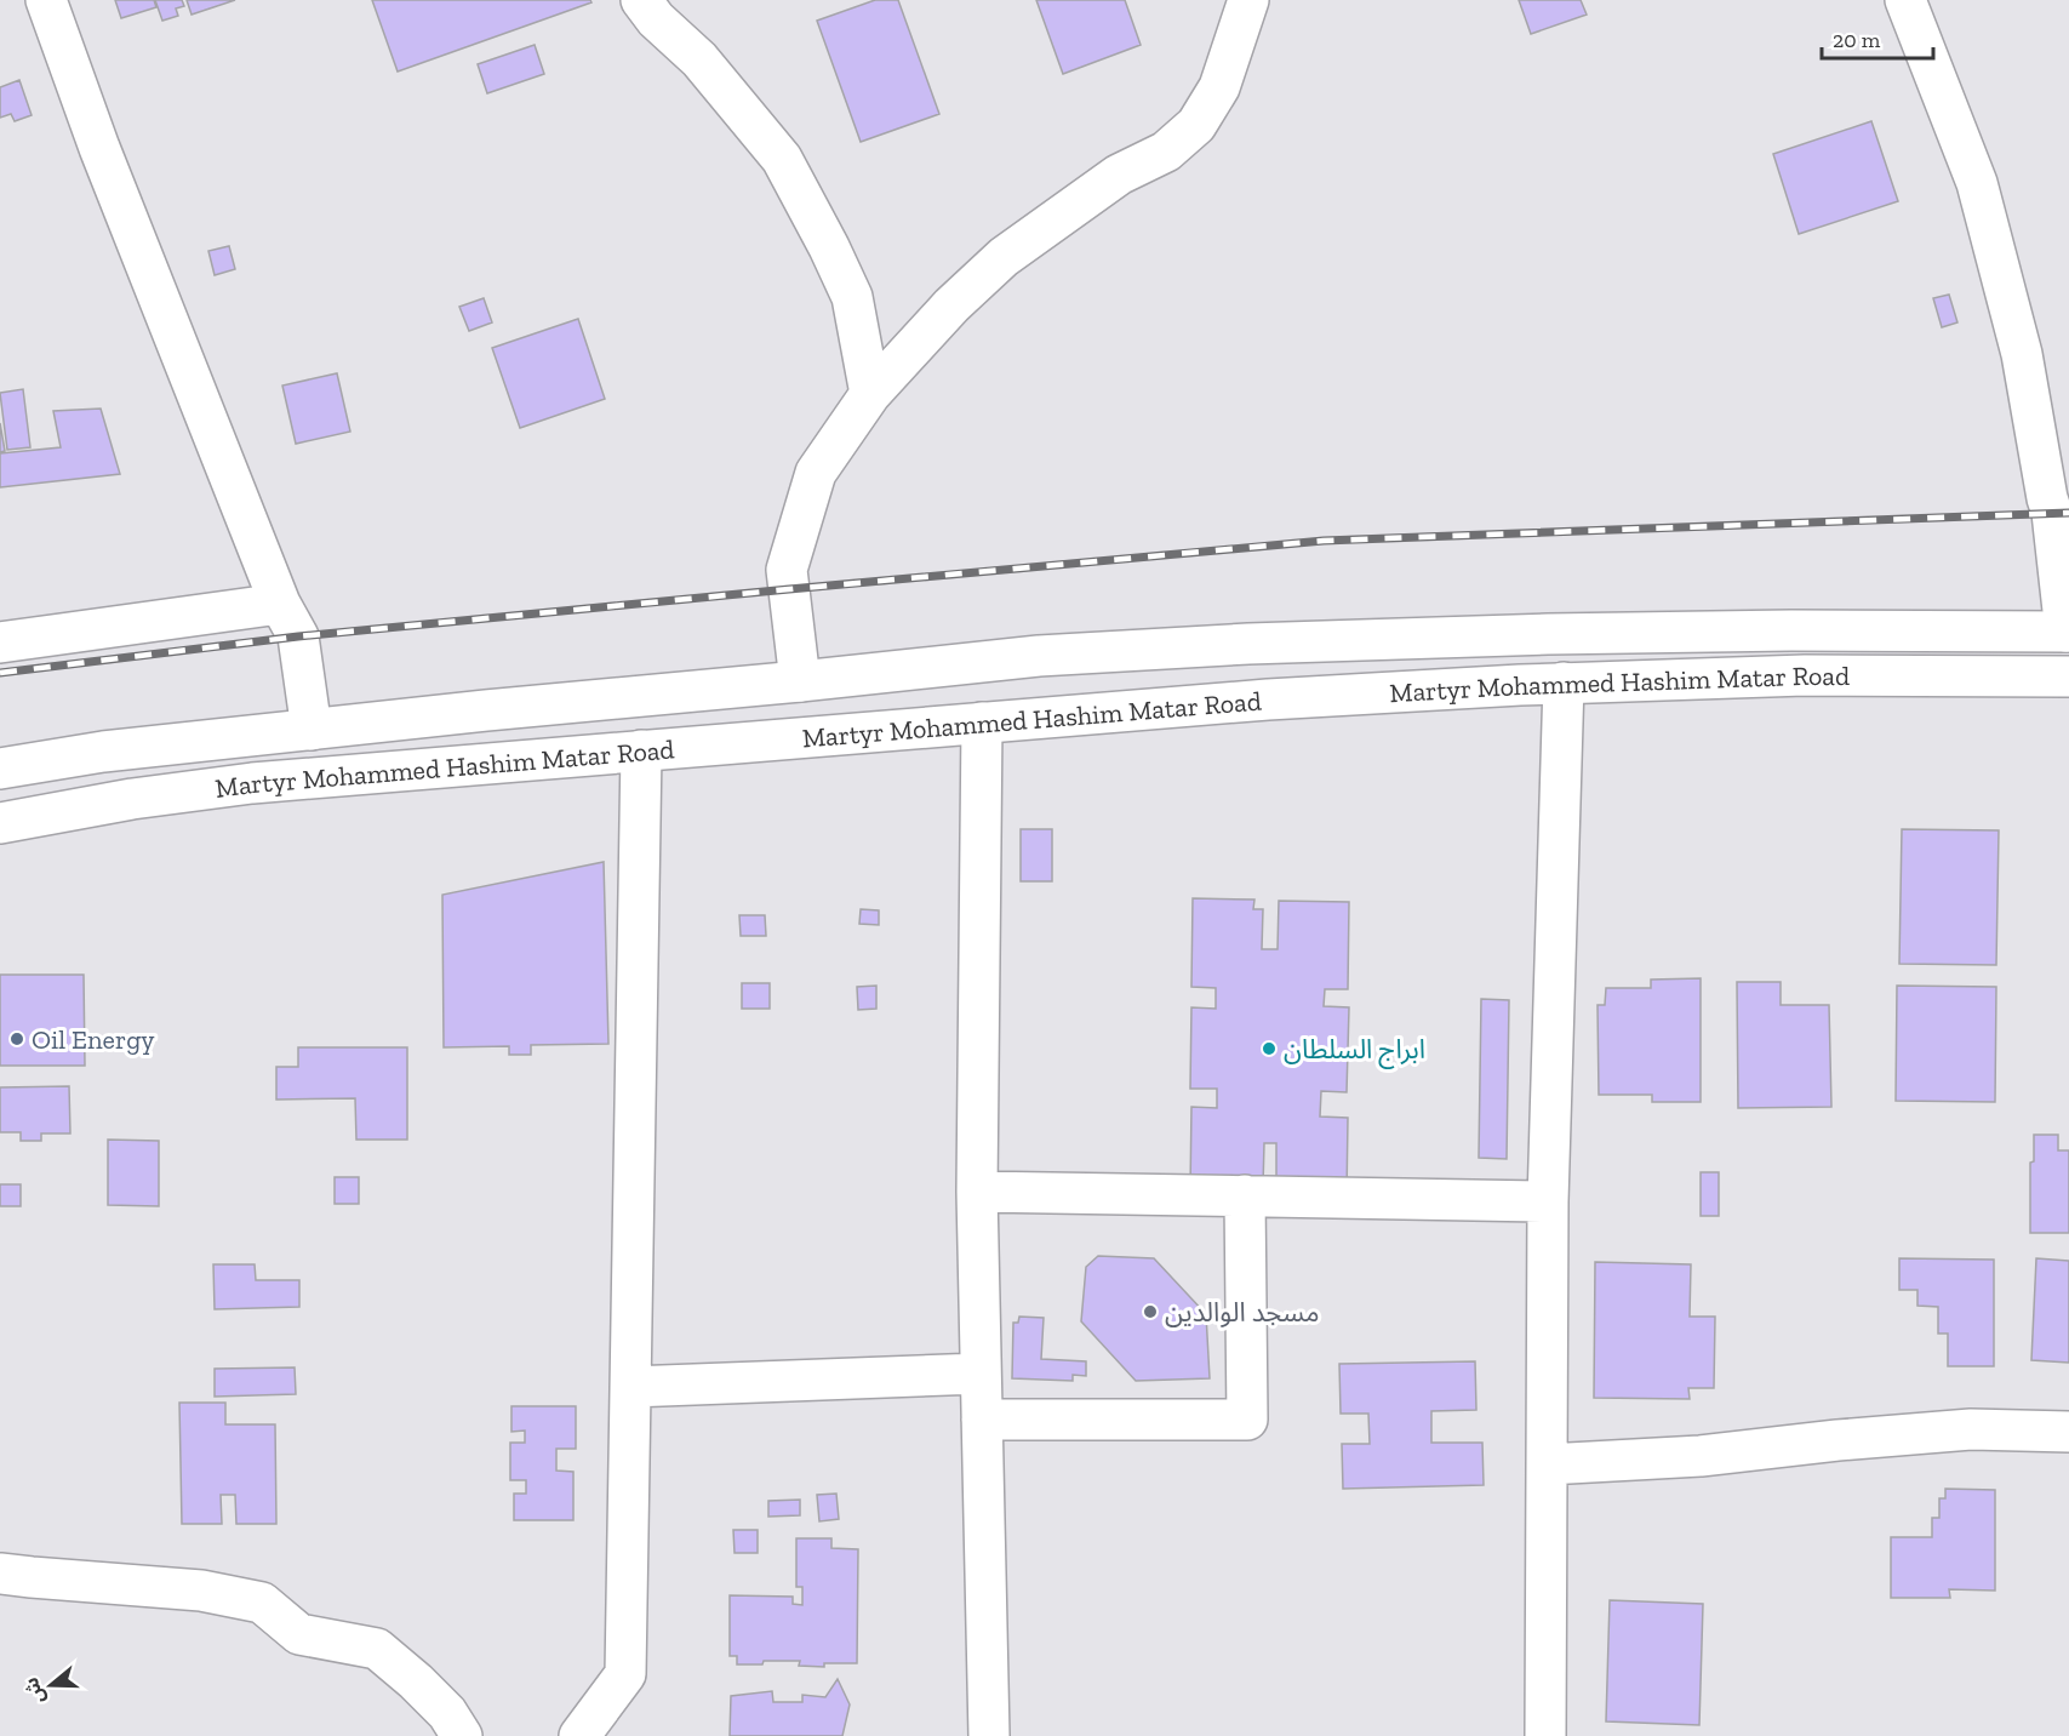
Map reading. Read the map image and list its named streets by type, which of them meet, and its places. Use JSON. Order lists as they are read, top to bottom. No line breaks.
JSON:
{"streets":{"street":["Martyr Mohammed Hashim Matar Road"]},"places":["Oil Energy","ابراج السلطان","مسجد الوالدين"],"scale_bar":"20 m","north":"left"}
